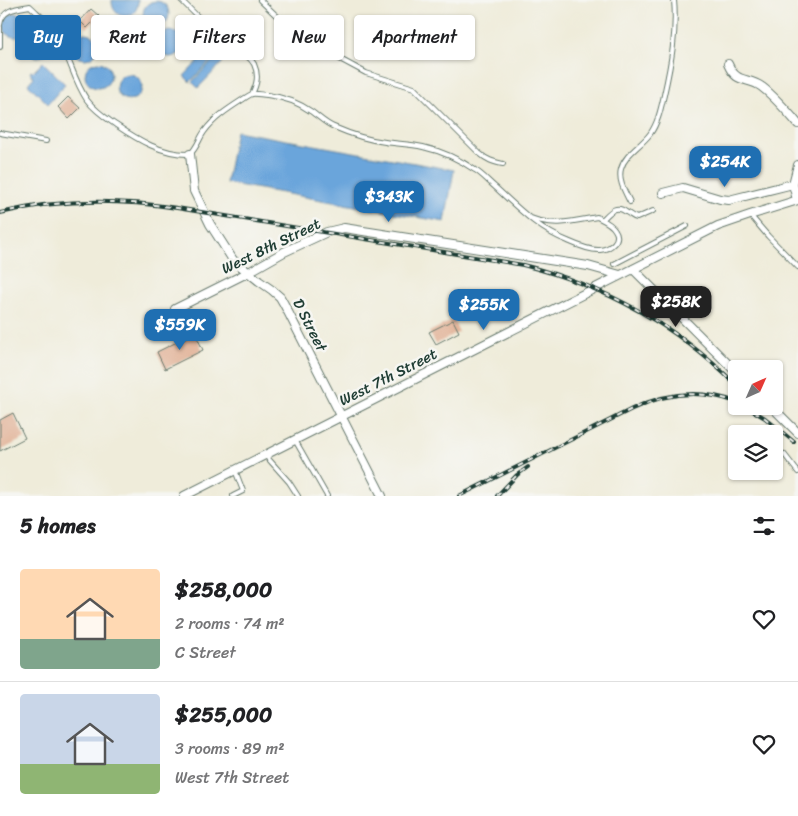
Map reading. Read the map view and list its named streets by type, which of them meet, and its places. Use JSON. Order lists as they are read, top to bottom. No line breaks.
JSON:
{"streets":{"street":["West 8th Street","D Street","West 7th Street"]},"crossings":[["West 8th Street","D Street"],["West 8th Street","West 7th Street"],["D Street","West 7th Street"]],"north":"top right","page":{"chip":["Buy","Rent","Filters","New","Apartment"],"price":["$254K","$343K","$258K","$255K","$559K"],"heading":"5 homes","list":[{"name":"$258,000","note":"2 rooms · 74 m² · C Street"},{"name":"$255,000","note":"3 rooms · 89 m² · West 7th Street"}]}}
